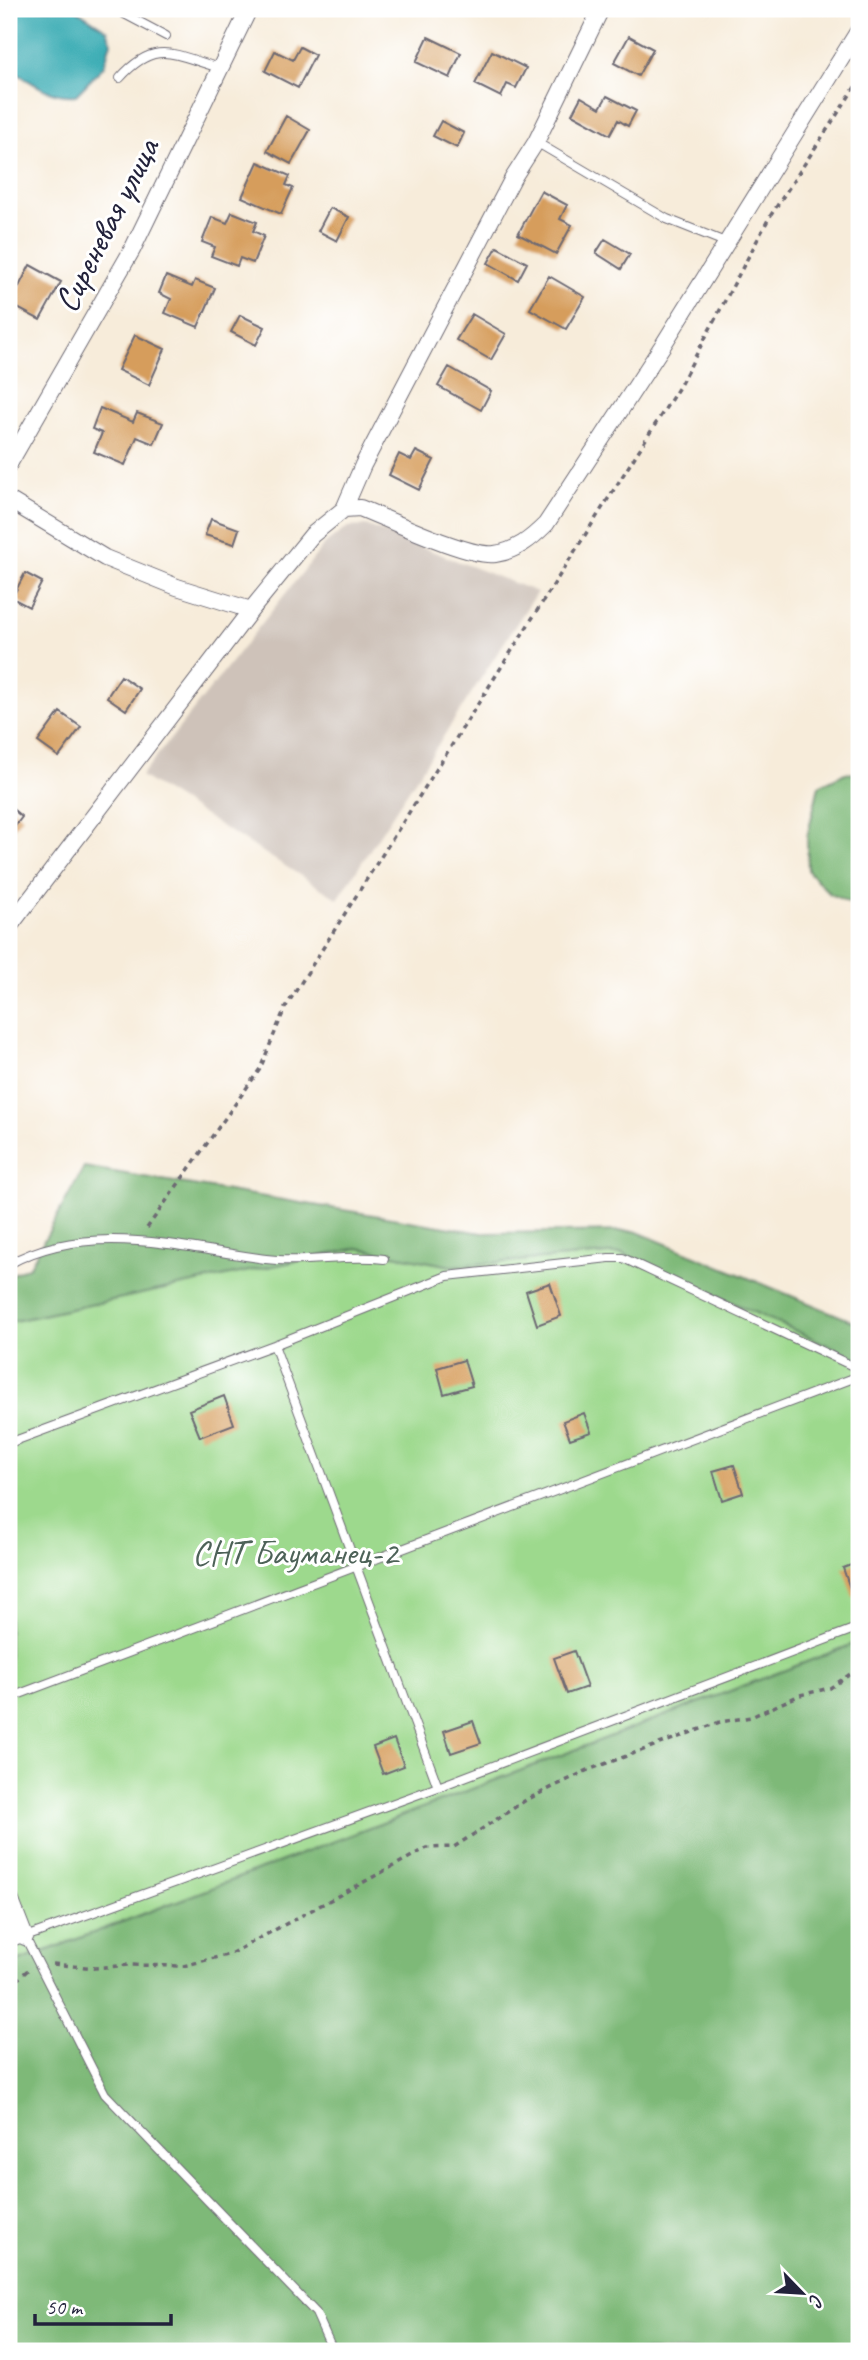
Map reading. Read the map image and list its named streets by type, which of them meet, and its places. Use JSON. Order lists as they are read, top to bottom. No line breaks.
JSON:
{"streets":{"street":["Сиреневая улица"]},"parks":["СНТ Бауманец-2"],"scale_bar":"50 m","north":"bottom right"}
